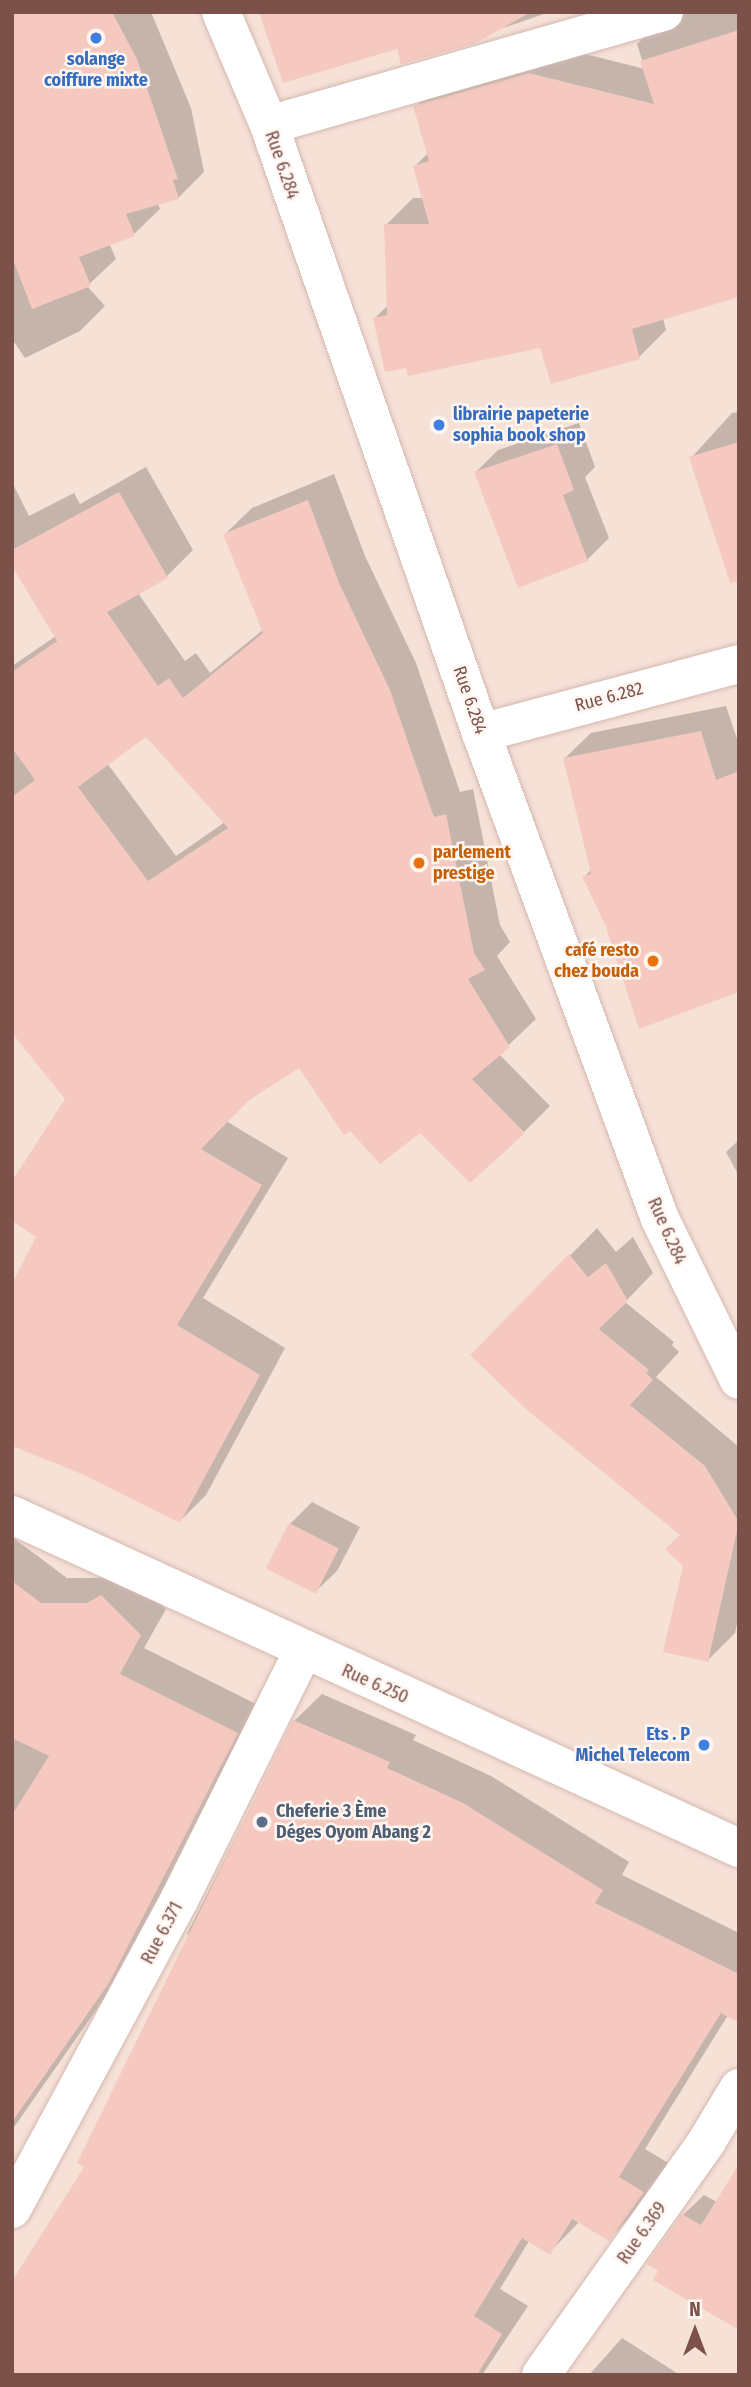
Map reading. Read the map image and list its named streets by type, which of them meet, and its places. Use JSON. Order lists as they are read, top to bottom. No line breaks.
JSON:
{"streets":{"street":["Rue 6.284","Rue 6.282","Rue 6.250","Rue 6.371","Rue 6.369"]},"crossings":[["Rue 6.284","Rue 6.282"],["Rue 6.250","Rue 6.371"]],"places":["solange coiffure mixte","librairie papeterie sophia book shop","parlement prestige","café resto chez bouda","Ets . P Michel Telecom","Cheferie 3 Ème Déges Oyom Abang 2"],"north":"top"}
